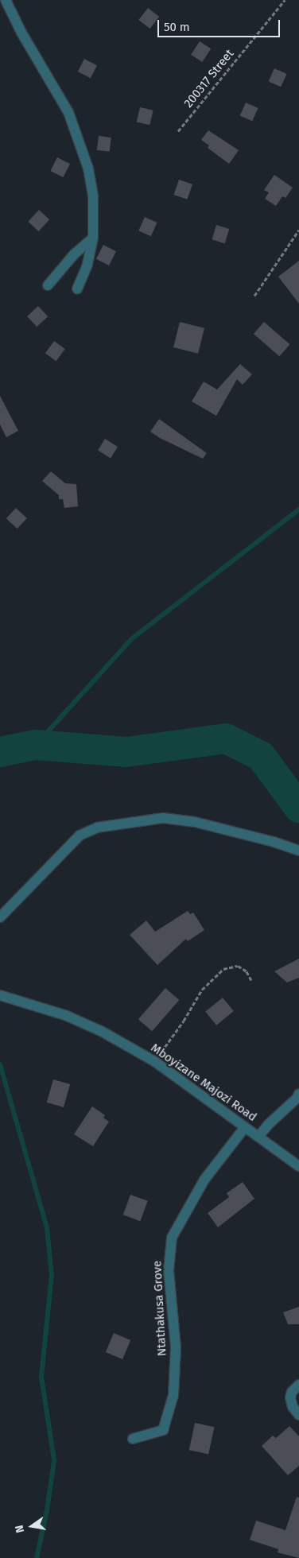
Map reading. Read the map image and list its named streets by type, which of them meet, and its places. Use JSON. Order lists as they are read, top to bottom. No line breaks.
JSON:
{"streets":{"street":["Mboyizane Majozi Road","Ntathakusa Grove"],"path":["200317 Street"]},"crossings":[["Mboyizane Majozi Road","Ntathakusa Grove"]],"scale_bar":"50 m","north":"left"}
